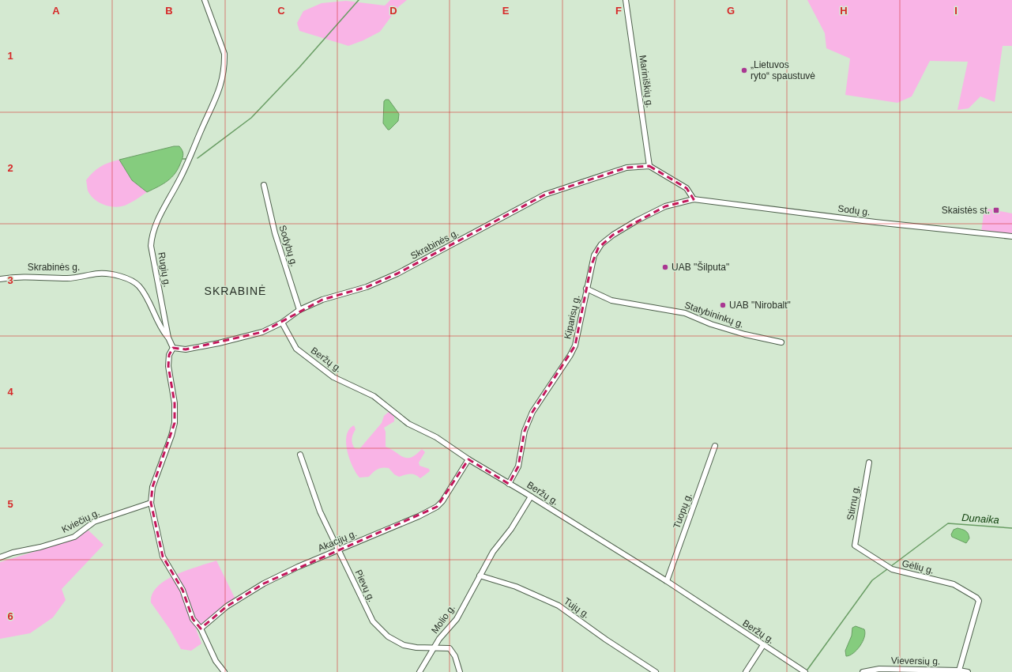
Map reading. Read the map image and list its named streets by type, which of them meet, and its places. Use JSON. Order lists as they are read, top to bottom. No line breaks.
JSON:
{"streets":{"street":["Mariniškių g.","Sodų g.","Skrabinės g.","Sodybų g.","Rugių g.","Statybininkų g.","Kiparisų g.","Beržų g.","Stirnų g.","Tuopų g.","Kviečių g.","Akacijų g.","Gėlių g.","Pievų g.","Tujų g.","Molio g.","Vieversių g."]},"crossings":[["Mariniškių g.","Skrabinės g."],["Sodų g.","Kiparisų g."],["Skrabinės g.","Sodybų g."],["Skrabinės g.","Rugių g."],["Skrabinės g.","Beržų g."],["Statybininkų g.","Kiparisų g."],["Kiparisų g.","Beržų g."],["Beržų g.","Tuopų g."],["Beržų g.","Akacijų g."],["Beržų g.","Molio g."],["Stirnų g.","Gėlių g."],["Akacijų g.","Pievų g."],["Gėlių g.","Vieversių g."],["Pievų g.","Molio g."],["Tujų g.","Molio g."]],"districts":["SKRABINĖ"],"water":["Dunaika"],"places":{"other":["„Lietuvos ryto“ spaustuvė","UAB \"Šilputa\"","UAB \"Nirobalt\""],"transit":["Skaistės st."]},"grid":{"columns":["A","B","C","D","E","F","G","H","I"],"rows":["1","2","3","4","5","6"]}}
